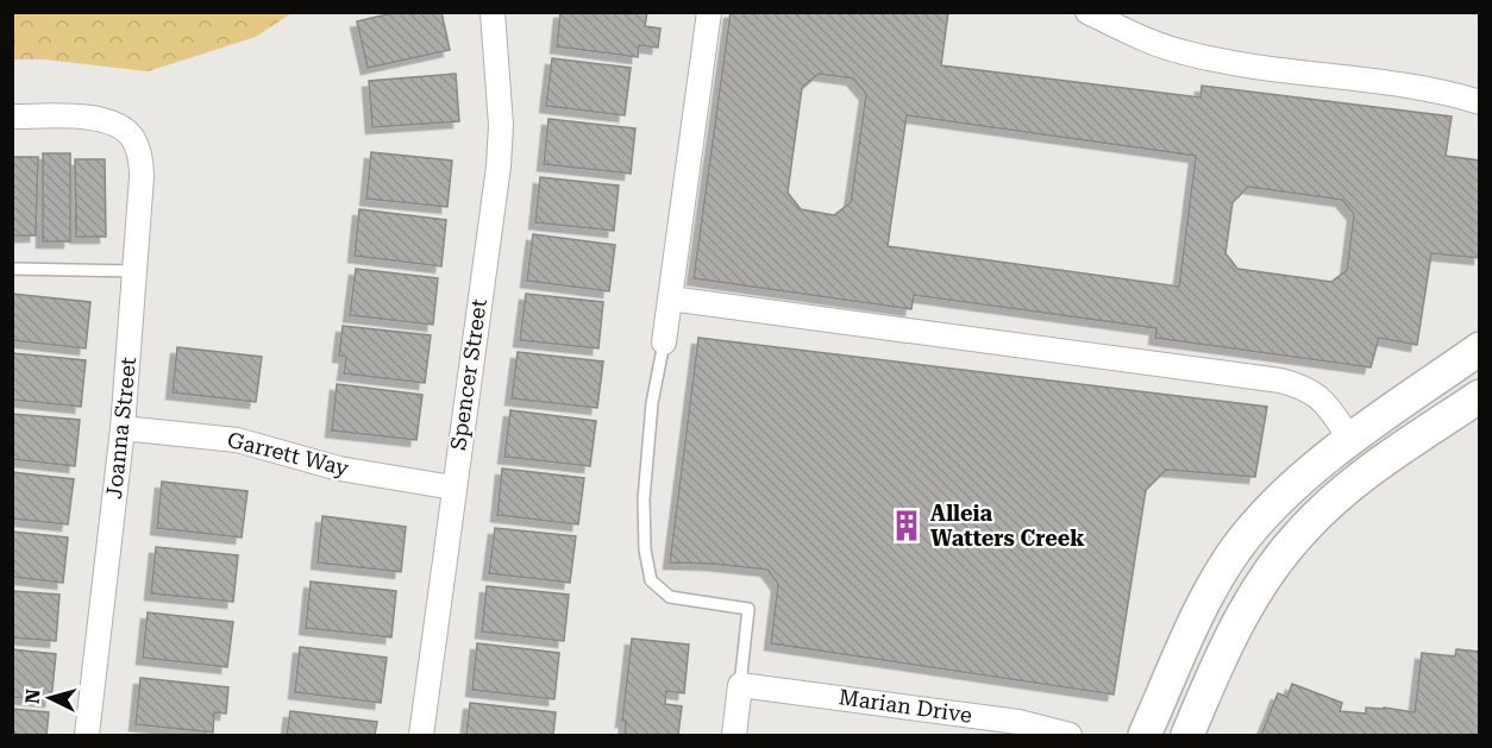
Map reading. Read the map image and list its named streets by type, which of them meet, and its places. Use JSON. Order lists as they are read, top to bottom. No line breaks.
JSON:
{"streets":{"street":["Spencer Street","Joanna Street","Garrett Way","Marian Drive"]},"crossings":[["Spencer Street","Garrett Way"],["Joanna Street","Garrett Way"]],"places":{"building":["Alleia Watters Creek"]},"north":"left"}
